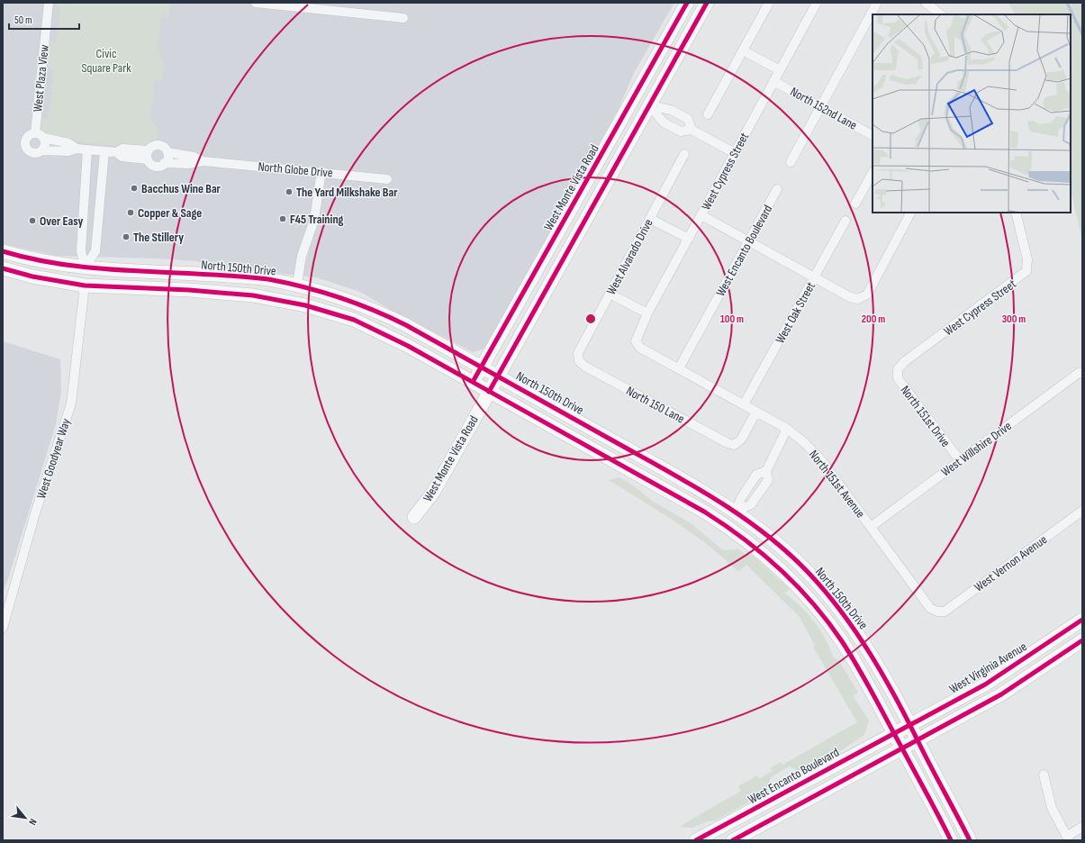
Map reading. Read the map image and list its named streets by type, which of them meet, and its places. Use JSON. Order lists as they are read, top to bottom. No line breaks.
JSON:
{"streets":{"street":["West Plaza View","North 152nd Lane","North Globe Drive","West Cypress Street","West Monte Vista Road","West Encanto Boulevard","West Alvarado Drive","North 150th Drive","West Oak Street","North 150 Lane","North 151st Drive","West Willshire Drive","West Goodyear Way","North 151st Avenue","West Vernon Avenue","West Virginia Avenue"]},"crossings":[["North 152nd Lane","West Cypress Street"],["West Cypress Street","North 151st Drive"],["West Cypress Street","North 151st Avenue"],["West Monte Vista Road","North 150th Drive"],["West Encanto Boulevard","North 150th Drive"],["West Encanto Boulevard","North 151st Avenue"],["West Encanto Boulevard","West Virginia Avenue"],["West Alvarado Drive","North 150 Lane"],["North 150th Drive","West Goodyear Way"],["North 150th Drive","West Virginia Avenue"],["West Oak Street","North 151st Avenue"],["North 150 Lane","North 151st Avenue"],["North 151st Drive","West Willshire Drive"],["West Willshire Drive","North 151st Avenue"],["North 151st Avenue","West Vernon Avenue"]],"parks":["Civic Square Park"],"places":["Bacchus Wine Bar","The Yard Milkshake Bar","Copper & Sage","F45 Training","Over Easy","The Stillery"],"scale_bar":"50 m","north":"bottom right","rings":["100 m","200 m","300 m"]}
